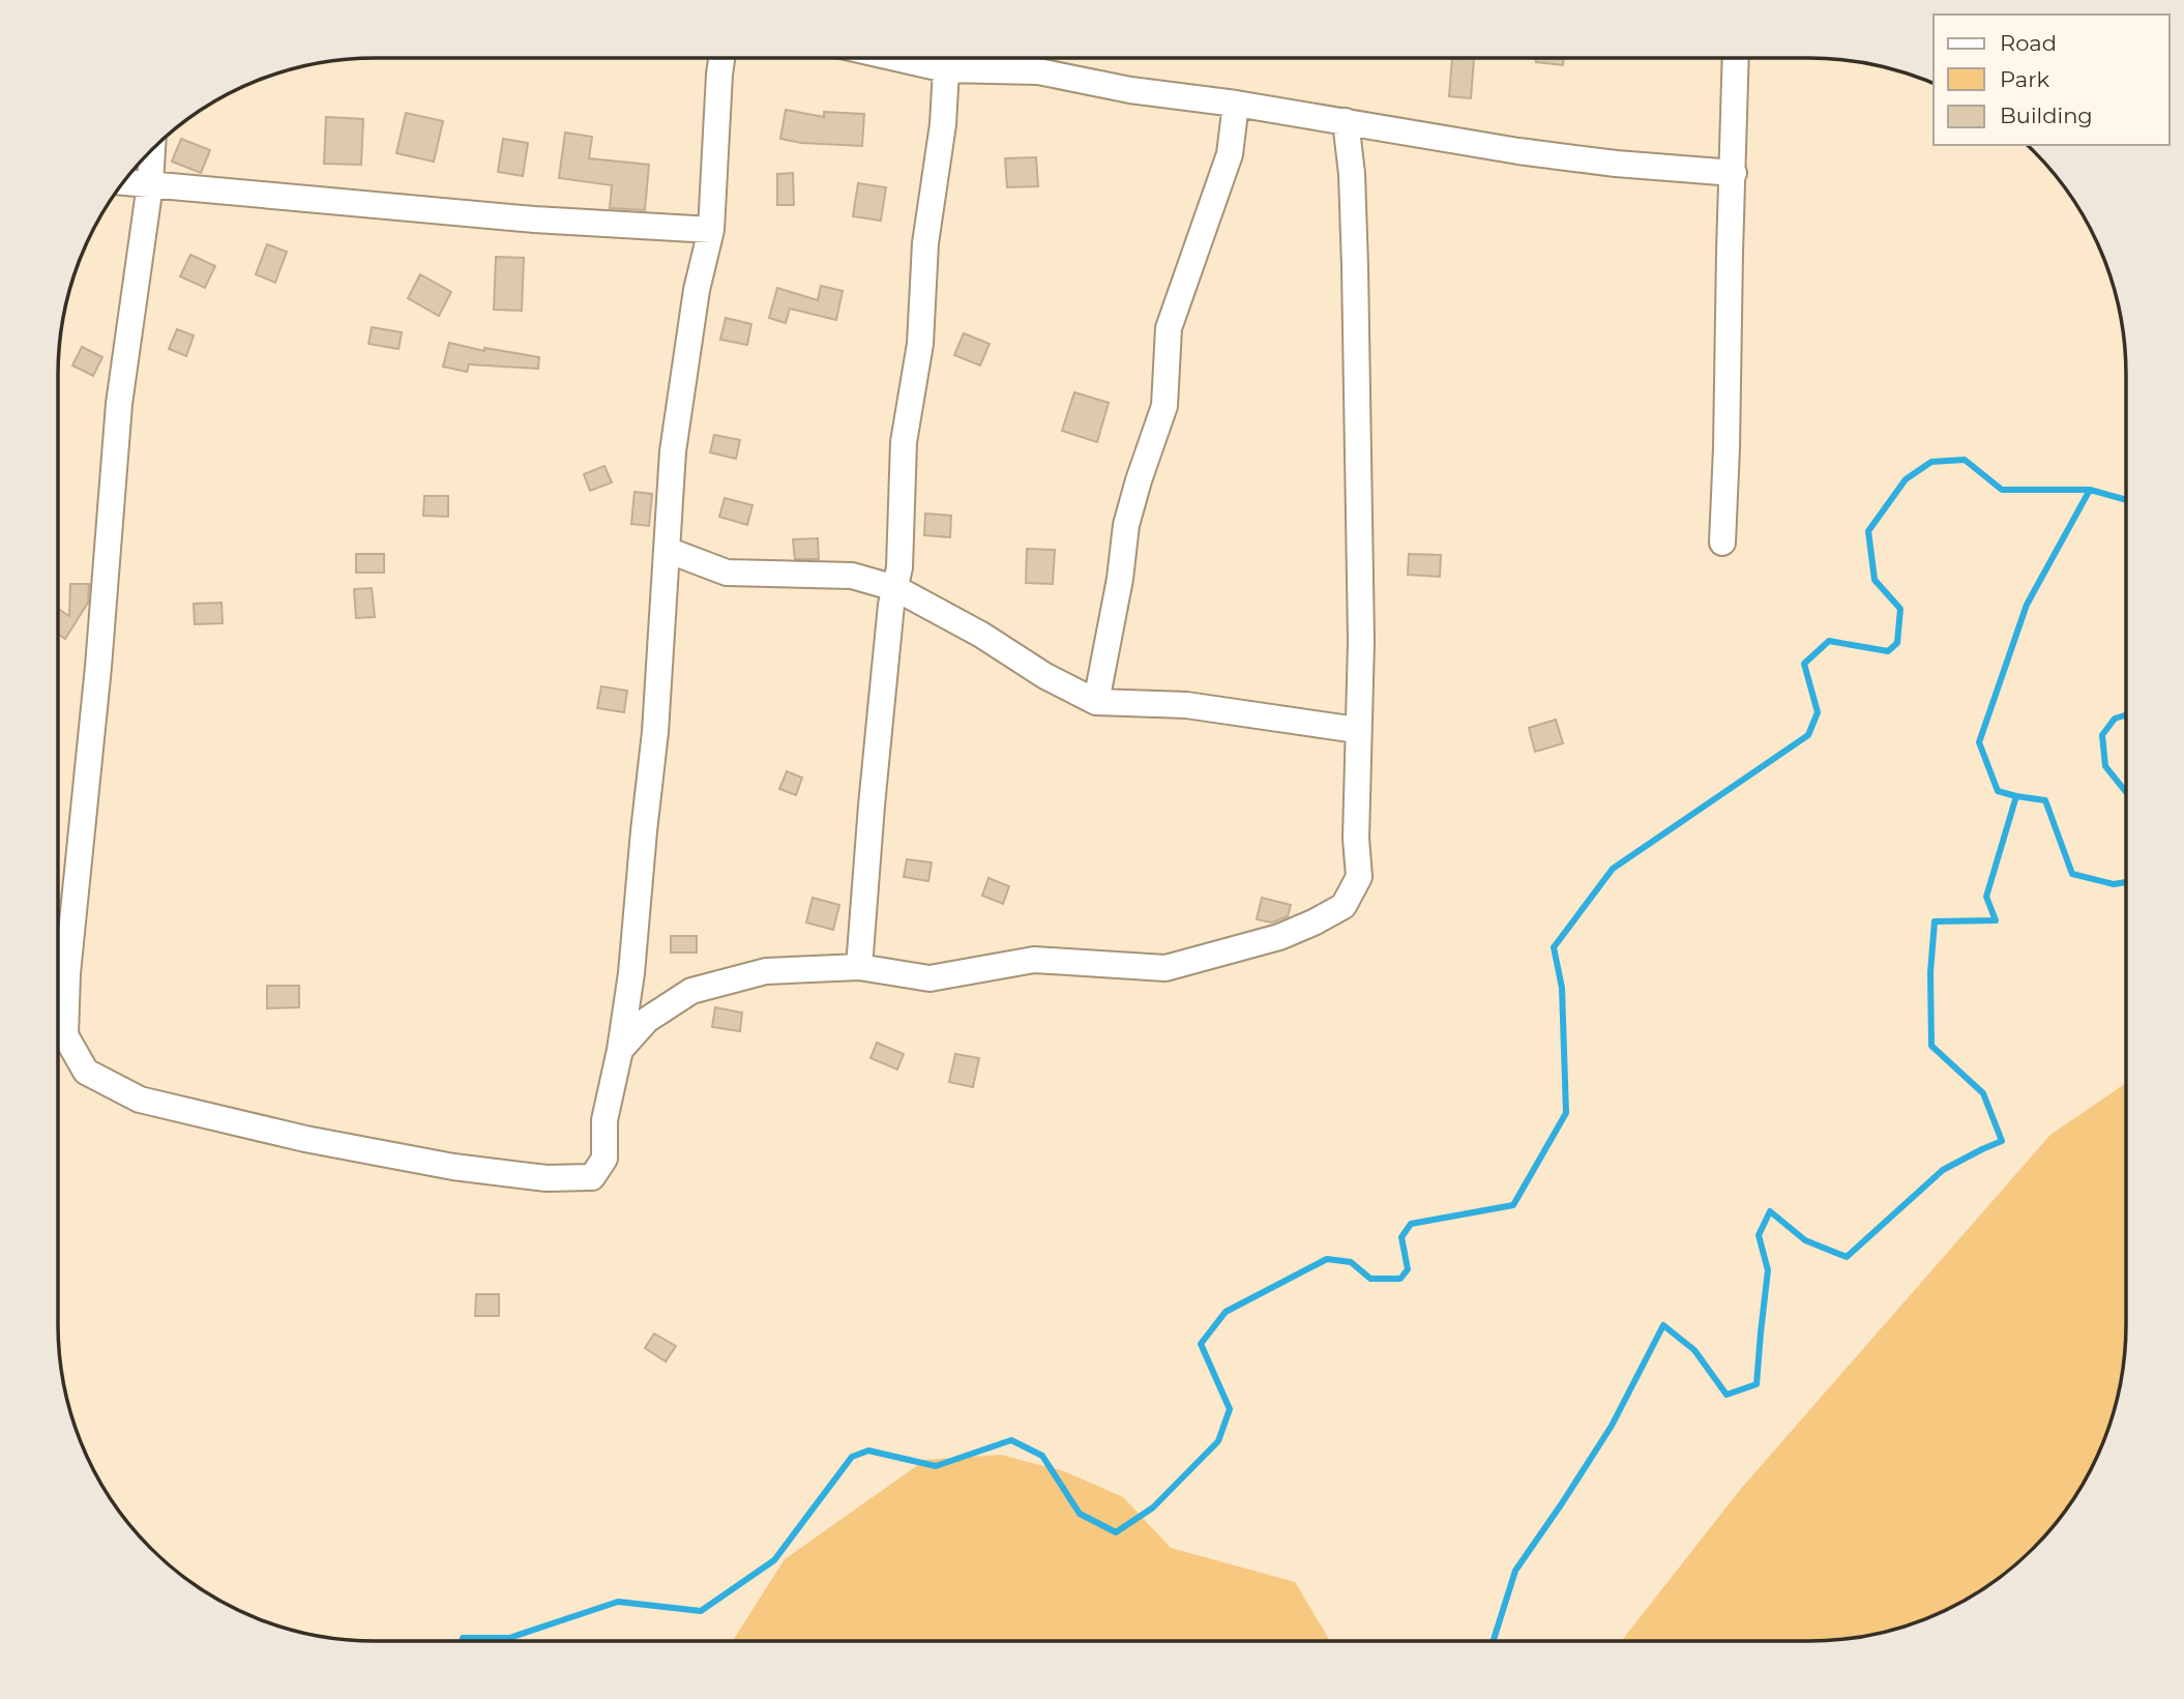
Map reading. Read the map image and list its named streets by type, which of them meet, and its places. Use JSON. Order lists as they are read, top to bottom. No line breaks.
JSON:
{"legend":["Road","Park","Building"]}
